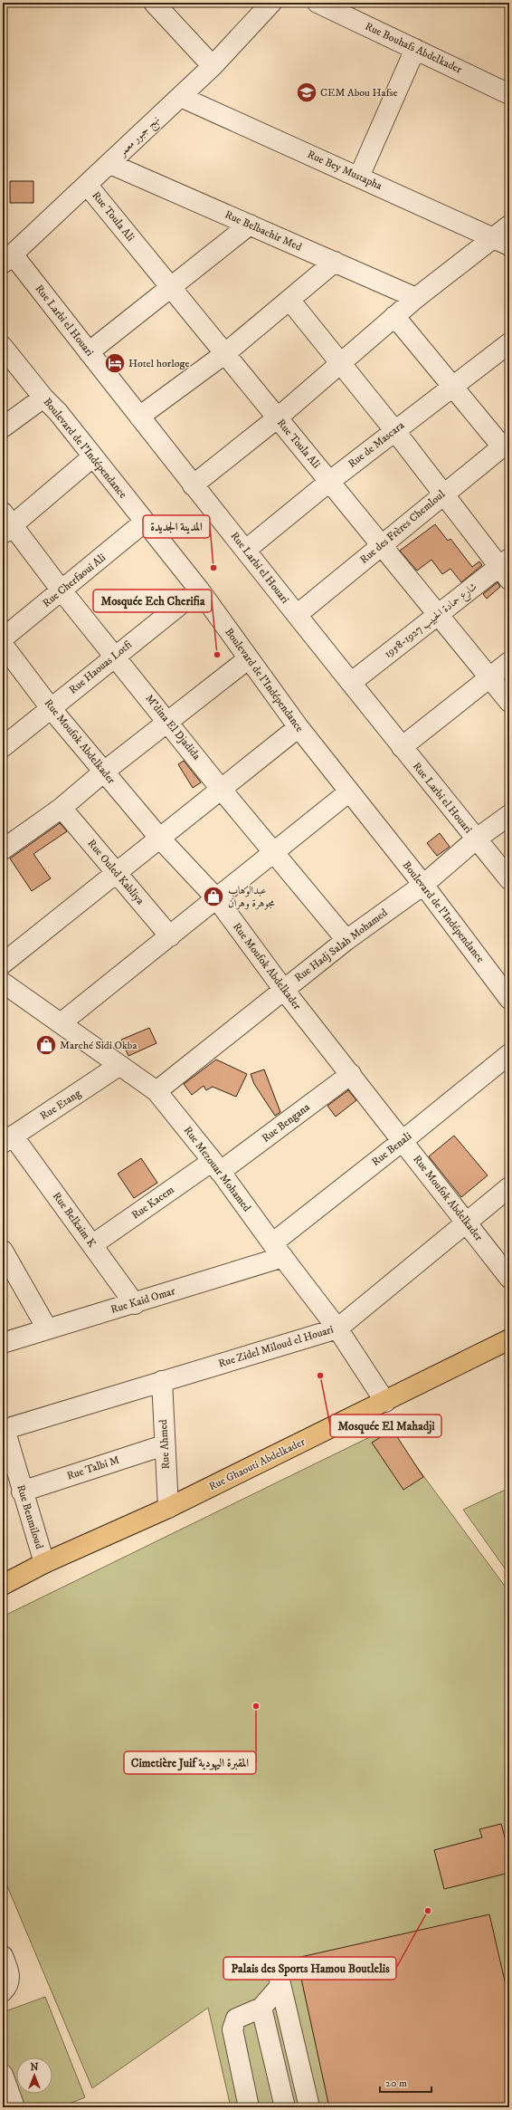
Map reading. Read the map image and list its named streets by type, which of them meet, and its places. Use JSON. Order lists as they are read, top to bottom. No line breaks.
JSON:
{"streets":{"main road":["Rue Ghaouti Abdelkader"],"street":["Rue Bouhafs Abdelkader","نهج جبور معمر","Rue Bey Mustapha","Rue Toula Ali","Rue Belbachir Med","Rue Larbi el Houari","Rue de Mascara","Boulevard de l'Indépendance","Rue des Frères Chemloul","Rue Cherfaoui Ali","شارع حمادة الحبيب 1927-1958","Rue Haouas Lotfi","M'dina El Djadida","Rue Moufok Abdelkader","Rue Ouled Kabliya","Rue Hadj Salah Mohamed","Rue Etang","Rue Bengana","Rue Benali","Rue Mezouar Mohamed","Rue Kacem","Rue Belkaim K","Rue Kaid Omar","Rue Zidel Miloud el Houari","Rue Ahmed","Rue Talbi M","Rue Benmiloud"]},"crossings":[["نهج جبور معمر","Rue Bey Mustapha"],["نهج جبور معمر","Rue Toula Ali"],["نهج جبور معمر","Rue Belbachir Med"],["نهج جبور معمر","Rue Larbi el Houari"],["Rue Toula Ali","Rue de Mascara"],["Rue Toula Ali","Rue des Frères Chemloul"],["Rue Toula Ali","شارع حمادة الحبيب 1927-1958"],["Rue Larbi el Houari","Rue de Mascara"],["Rue Larbi el Houari","Rue des Frères Chemloul"],["Rue Larbi el Houari","شارع حمادة الحبيب 1927-1958"],["Rue Larbi el Houari","Rue Hadj Salah Mohamed"],["Boulevard de l'Indépendance","Rue Cherfaoui Ali"],["Boulevard de l'Indépendance","Rue Haouas Lotfi"],["Boulevard de l'Indépendance","Rue Hadj Salah Mohamed"],["Rue Cherfaoui Ali","M'dina El Djadida"],["Rue Haouas Lotfi","M'dina El Djadida"],["Rue Haouas Lotfi","Rue Moufok Abdelkader"],["M'dina El Djadida","Rue Hadj Salah Mohamed"],["Rue Moufok Abdelkader","Rue Hadj Salah Mohamed"],["Rue Moufok Abdelkader","Rue Bengana"],["Rue Moufok Abdelkader","Rue Benali"],["Rue Moufok Abdelkader","Rue Zidel Miloud el Houari"],["Rue Hadj Salah Mohamed","Rue Mezouar Mohamed"],["Rue Etang","Rue Mezouar Mohamed"],["Rue Etang","Rue Belkaim K"],["Rue Bengana","Rue Mezouar Mohamed"],["Rue Bengana","Rue Kacem"],["Rue Benali","Rue Mezouar Mohamed"],["Rue Benali","Rue Kaid Omar"],["Rue Mezouar Mohamed","Rue Kacem"],["Rue Mezouar Mohamed","Rue Kaid Omar"],["Rue Mezouar Mohamed","Rue Zidel Miloud el Houari"],["Rue Mezouar Mohamed","Rue Ghaouti Abdelkader"],["Rue Kacem","Rue Belkaim K"],["Rue Belkaim K","Rue Kaid Omar"],["Rue Zidel Miloud el Houari","Rue Ahmed"],["Rue Zidel Miloud el Houari","Rue Benmiloud"],["Rue Ahmed","Rue Ghaouti Abdelkader"],["Rue Ahmed","Rue Talbi M"],["Rue Ghaouti Abdelkader","Rue Benmiloud"],["Rue Talbi M","Rue Benmiloud"]],"places":{"school or university":["CEM Abou Hafse"],"hotel":["Hotel horloge"],"other":["المدينة الجديدة","Mosquée Ech Cherifia","Mosquée El Mahadji","Cimetière Juif المقبرة اليهودية","Palais des Sports Hamou Boutlelis"],"shop":["عبدالوهاب مجوهرة وهران","Marché Sidi Okba"]},"scale_bar":"20 m","north":"top"}
